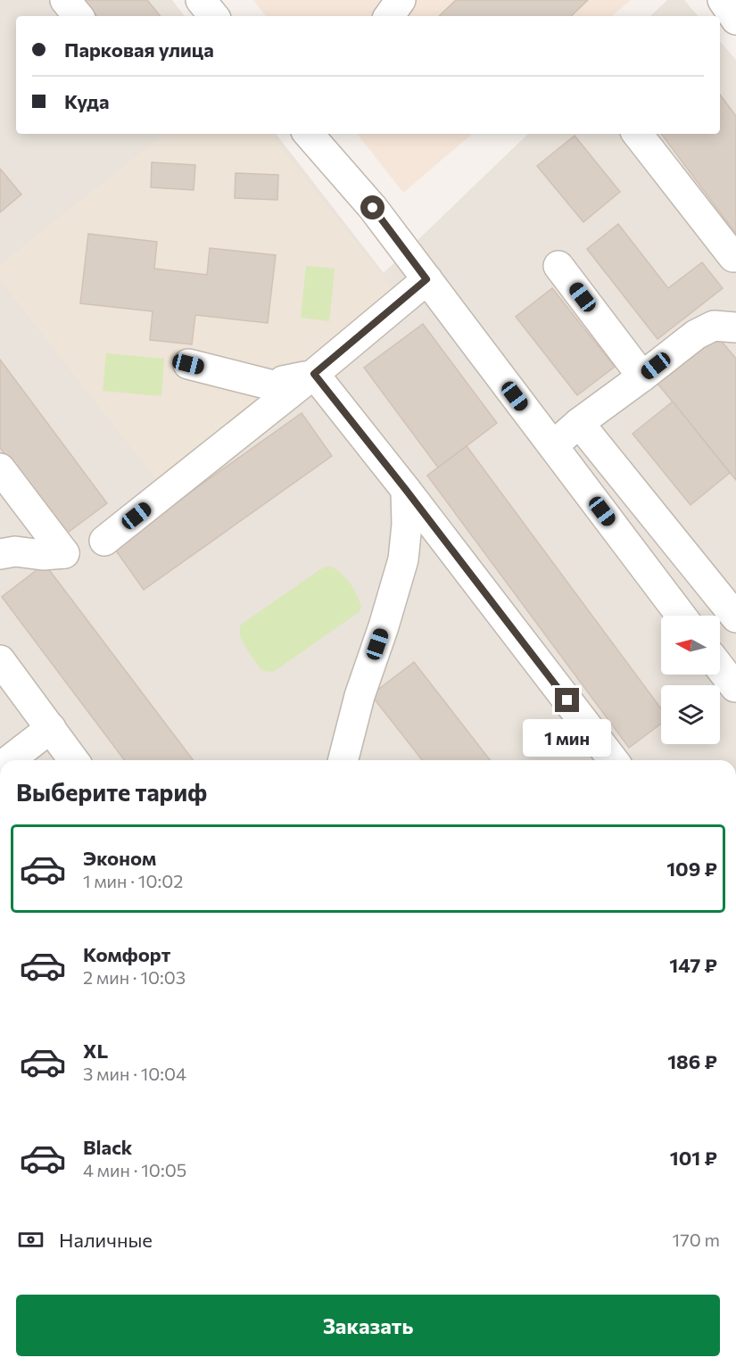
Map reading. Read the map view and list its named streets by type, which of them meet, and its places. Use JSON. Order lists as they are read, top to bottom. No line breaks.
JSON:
{"north":"left","page":{"banner":["Парковая улица","Куда"],"bubble":"1 мин","heading":"Выберите тариф","list":[{"name":"Эконом","note":"1 мин · 10:02","value":"109 ₽"},{"name":"Комфорт","note":"2 мин · 10:03","value":"147 ₽"},{"name":"XL","note":"3 мин · 10:04","value":"186 ₽"},{"name":"Black","note":"4 мин · 10:05","value":"101 ₽"}],"pay":["Наличные","170 m"],"buttons":"Заказать"}}
